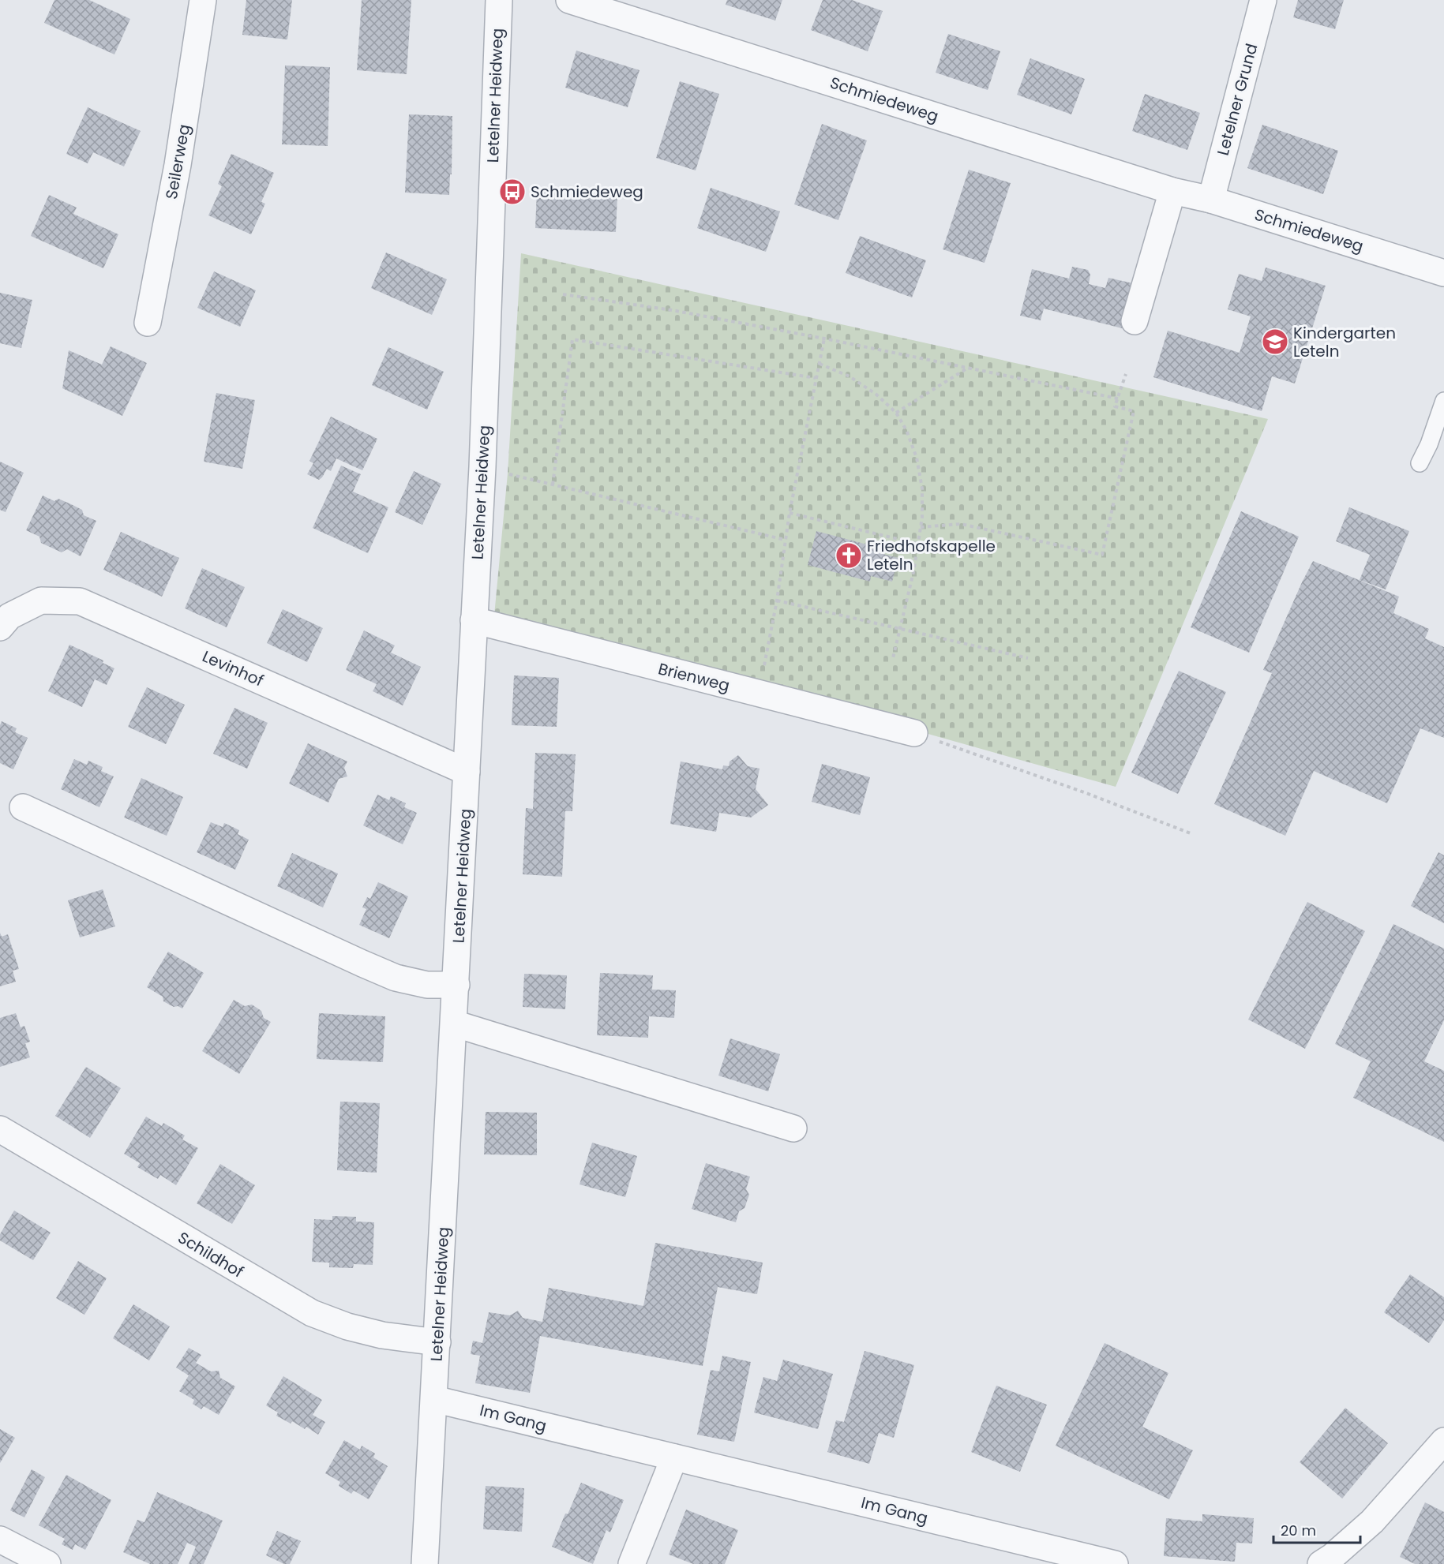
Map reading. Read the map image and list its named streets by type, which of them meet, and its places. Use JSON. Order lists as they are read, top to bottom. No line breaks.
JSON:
{"streets":{"street":["Letelner Heidweg","Schmiedeweg","Letelner Grund","Seilerweg","Levinhof","Brienweg","Schildhof","Im Gang"]},"crossings":[["Letelner Heidweg","Levinhof"],["Letelner Heidweg","Brienweg"],["Letelner Heidweg","Schildhof"],["Letelner Heidweg","Im Gang"],["Schmiedeweg","Letelner Grund"]],"places":{"bus stop":["Schmiedeweg"],"school or university":["Kindergarten Leteln"],"church":["Friedhofskapelle Leteln"]},"scale_bar":"20 m"}
